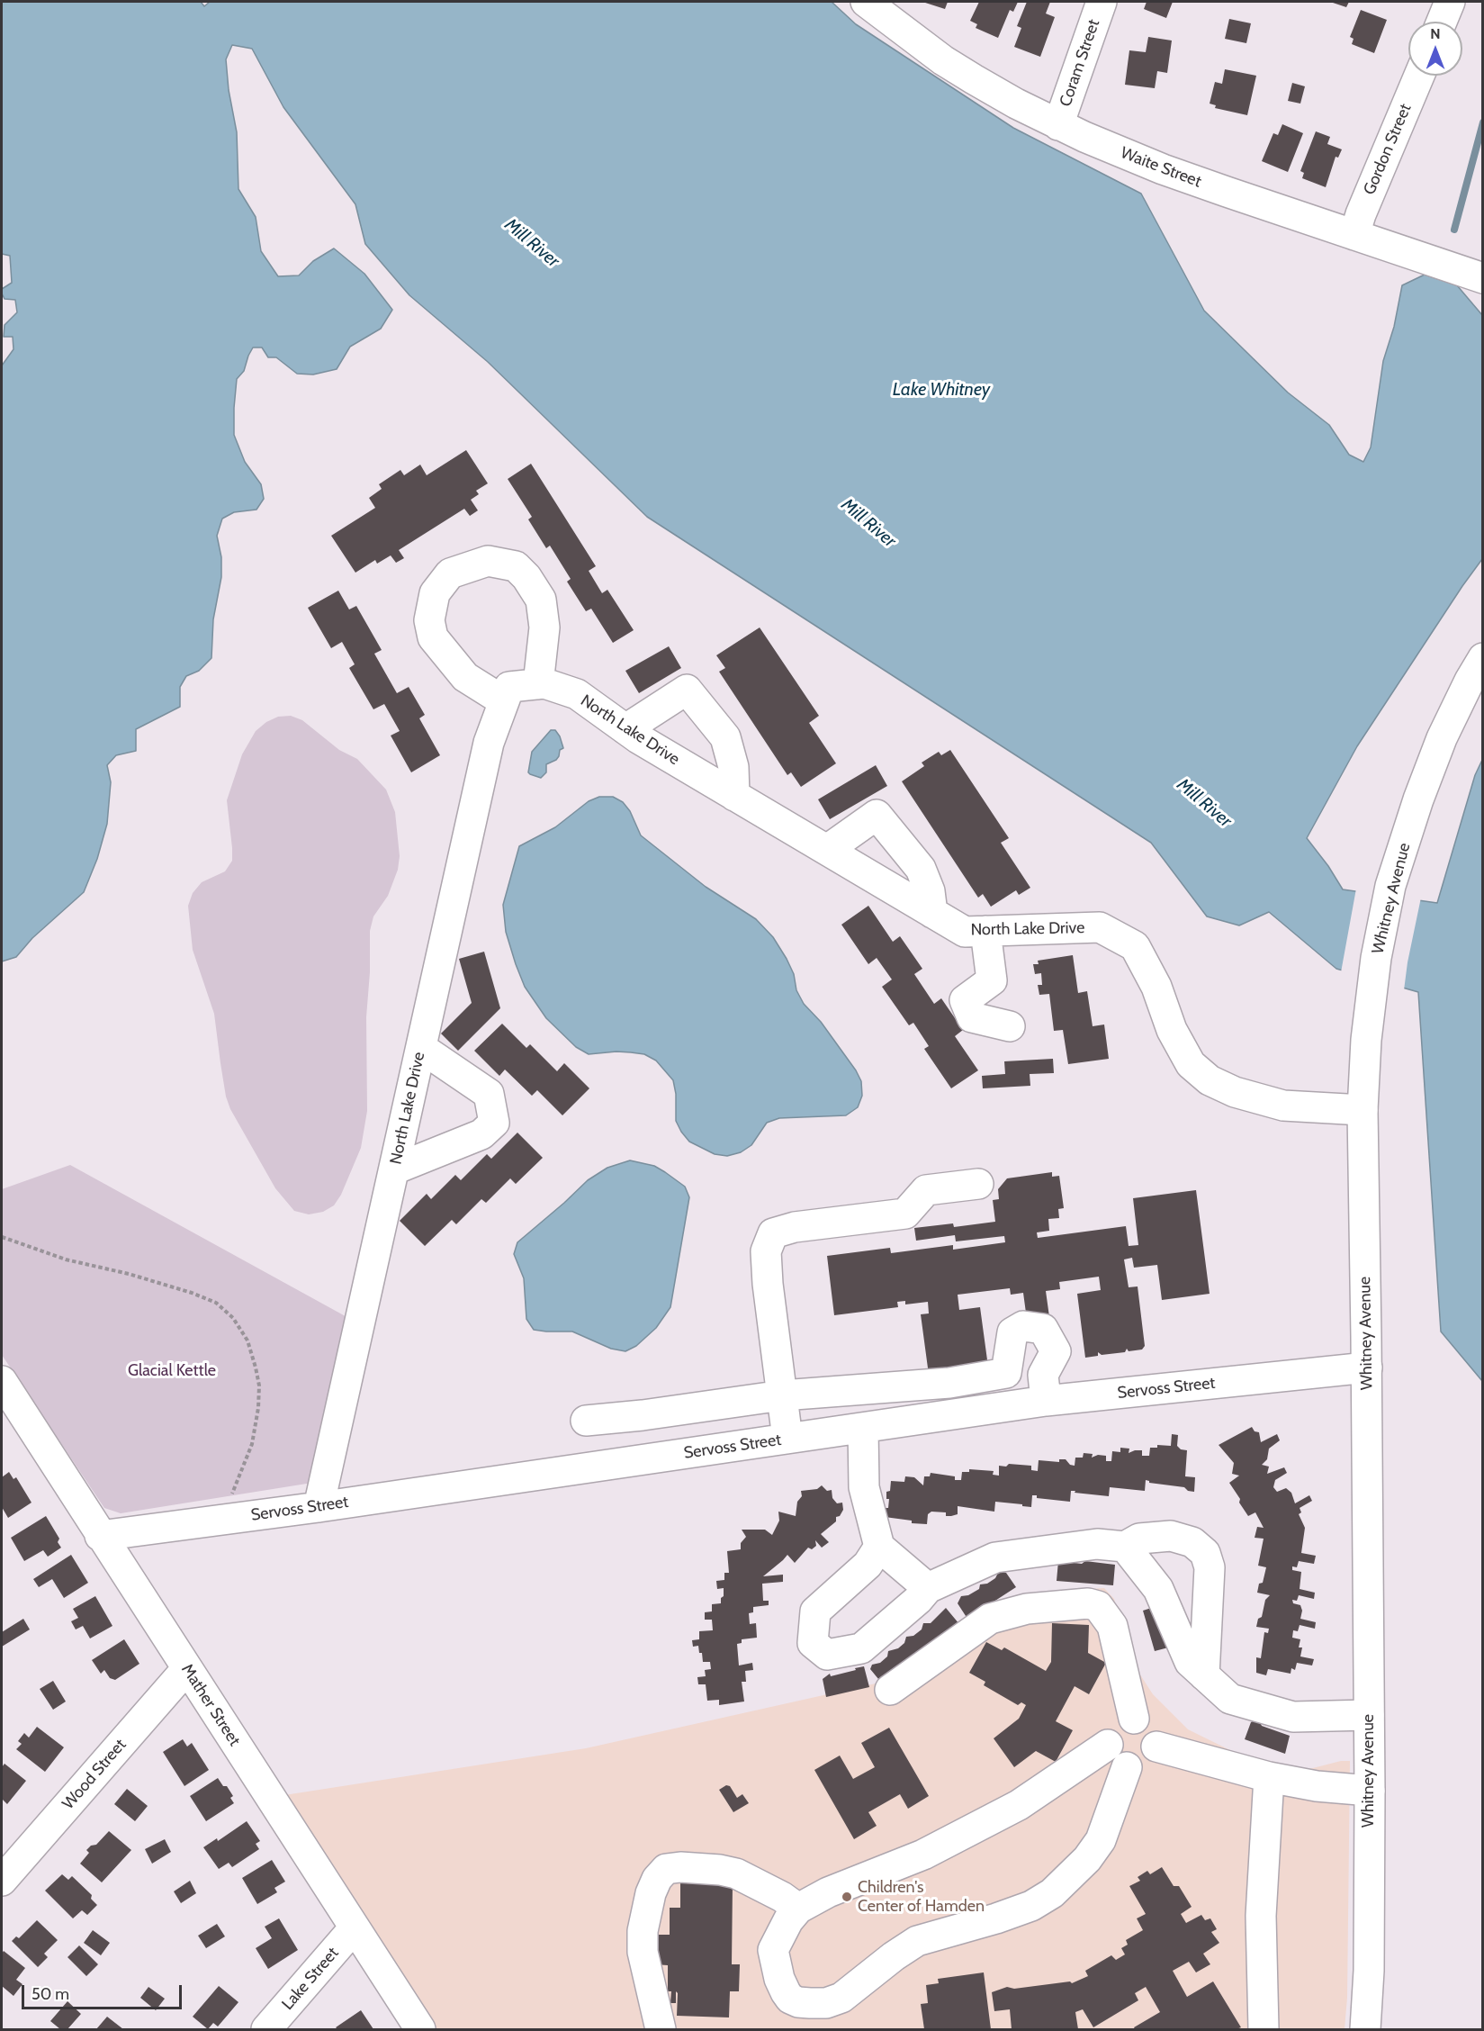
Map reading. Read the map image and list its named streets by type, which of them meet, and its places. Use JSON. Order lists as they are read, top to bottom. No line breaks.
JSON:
{"streets":{"street":["Coram Street","Gordon Street","Waite Street","North Lake Drive","Whitney Avenue","Servoss Street","Mather Street","Wood Street","Lake Street"]},"crossings":[["Coram Street","Waite Street"],["Gordon Street","Waite Street"],["North Lake Drive","Whitney Avenue"],["North Lake Drive","Servoss Street"],["Whitney Avenue","Servoss Street"],["Servoss Street","Mather Street"],["Mather Street","Wood Street"],["Mather Street","Lake Street"]],"water":["Mill River","Lake Whitney"],"parks":["Glacial Kettle"],"places":["Children's Center of Hamden"],"scale_bar":"50 m","north":"top"}
